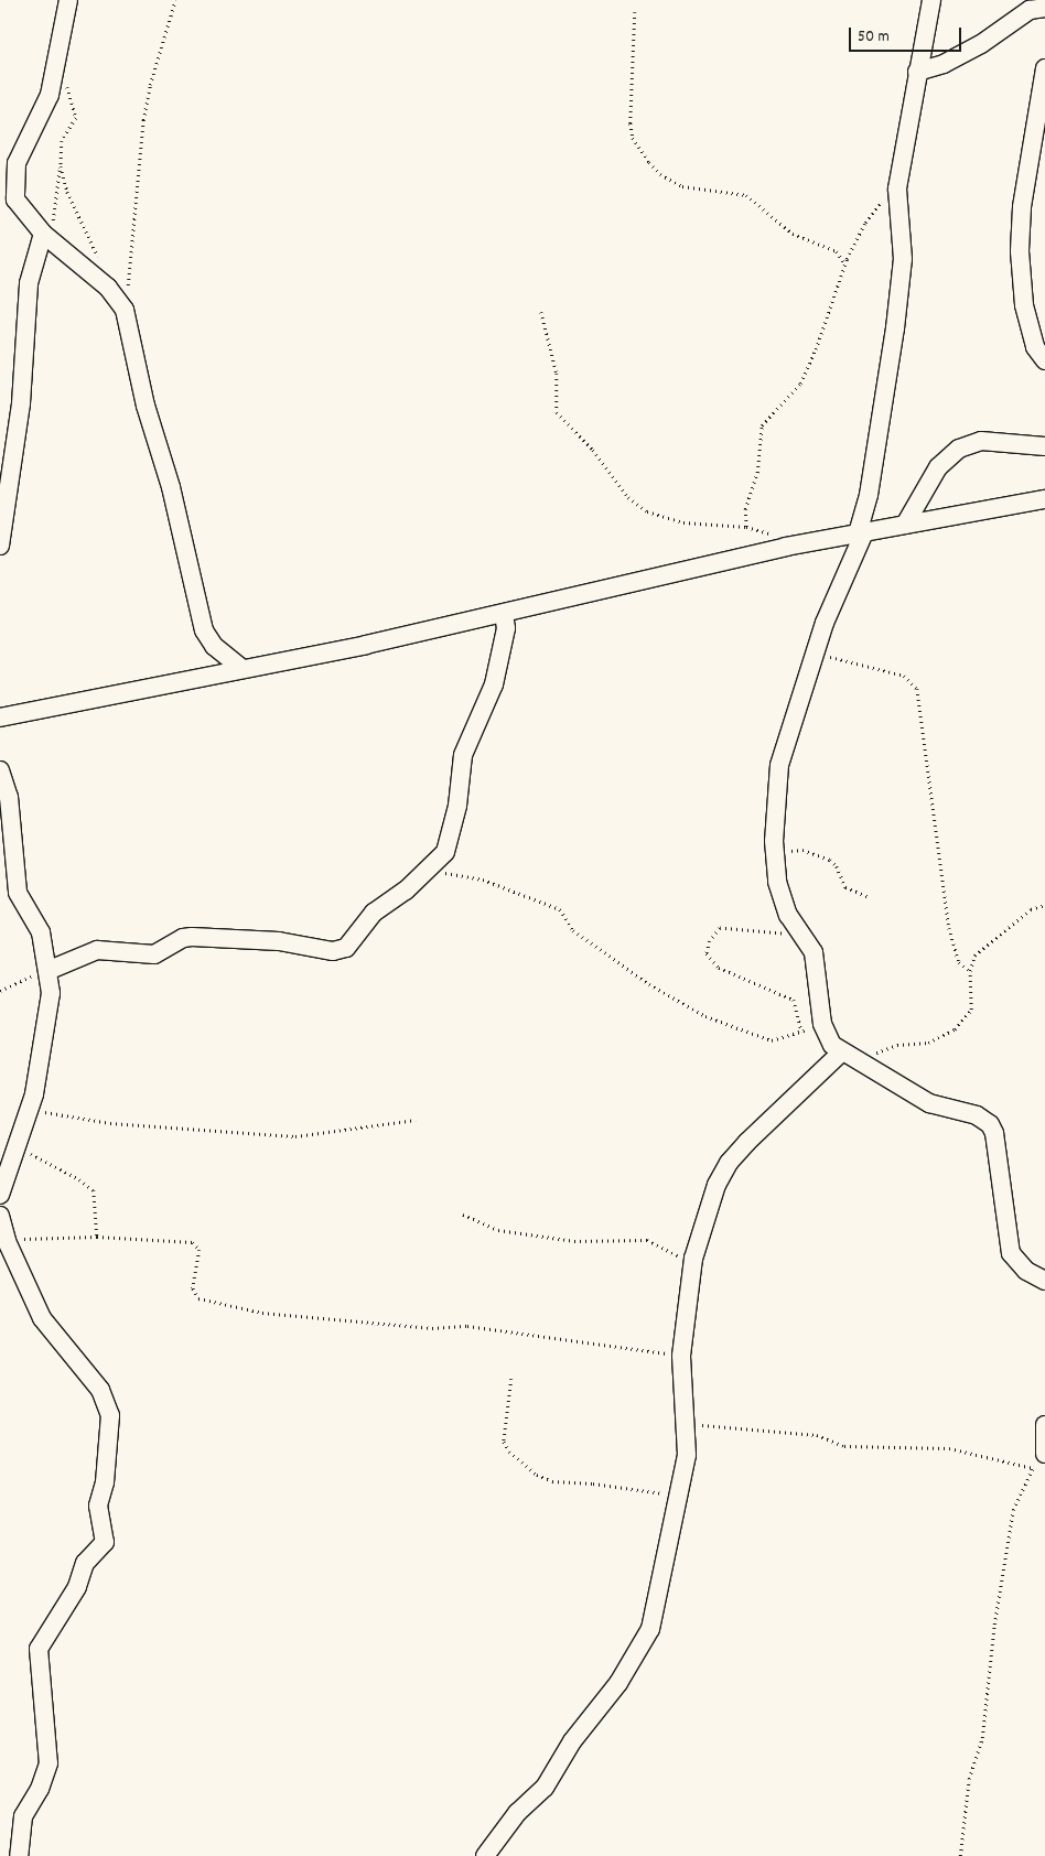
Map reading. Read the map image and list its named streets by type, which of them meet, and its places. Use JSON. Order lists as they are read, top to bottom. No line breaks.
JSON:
{"scale_bar":"50 m"}
